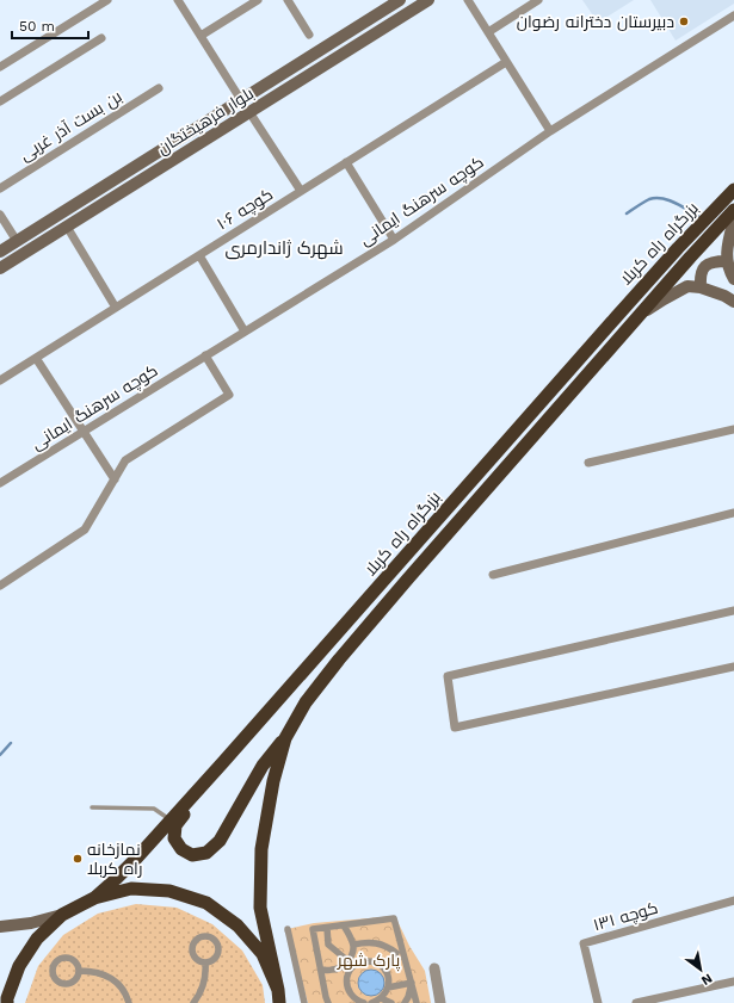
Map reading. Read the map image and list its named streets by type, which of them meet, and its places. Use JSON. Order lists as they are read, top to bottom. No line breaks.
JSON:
{"streets":{"highway":["بزرگراه راه کربلا"],"main road":["بلوار فرهیختگان"],"street":["بن بست آذر غربی","کوچه سرهنگ ایمانی","کوچه ۱۰۶","کوچه ۱۳۱"]},"districts":["شهرک ژاندارمری"],"parks":["پارک شهر"],"places":["دبیرستان دخترانه رضوان","نمازخانه راه کربلا"],"scale_bar":"50 m","north":"bottom right"}
